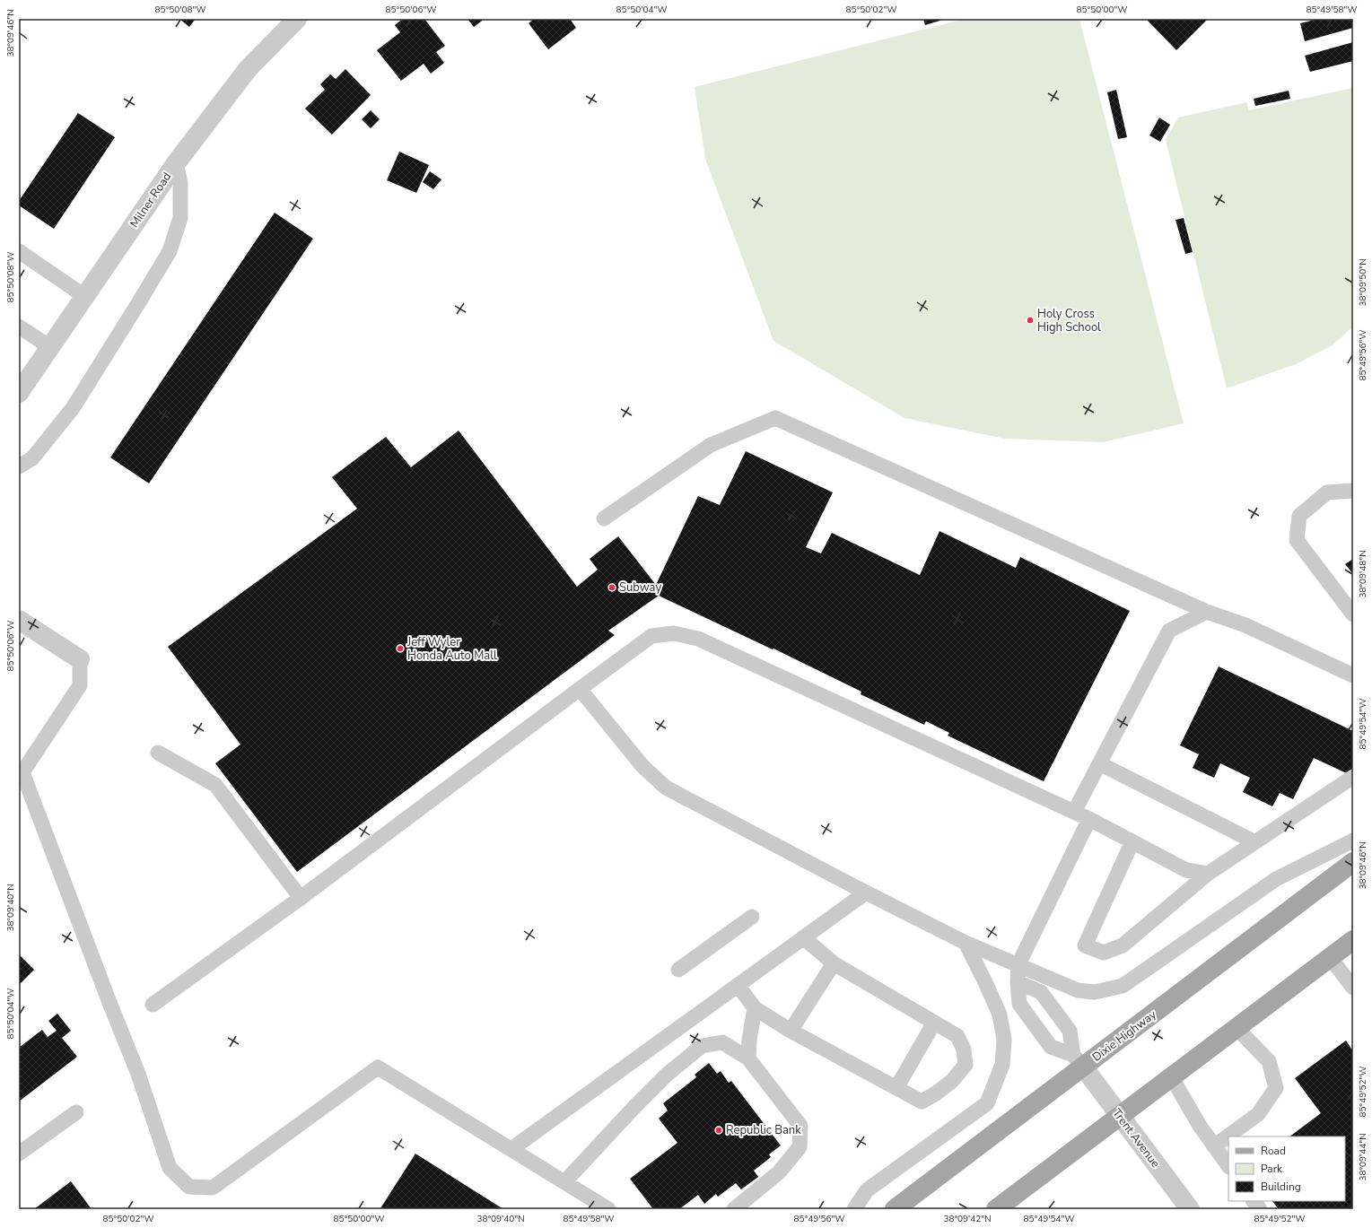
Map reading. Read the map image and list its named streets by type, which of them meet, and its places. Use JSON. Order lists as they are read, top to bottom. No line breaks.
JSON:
{"streets":{"main road":["Dixie Highway"],"street":["Milner Road","Trent Avenue"]},"crossings":[["Dixie Highway","Trent Avenue"]],"places":["Holy Cross High School","Subway","Jeff Wyler Honda Auto Mall","Republic Bank"],"legend":["Road","Park","Building"],"coordinates":["85°50'08\"W","85°50'06\"W","85°50'04\"W","85°50'02\"W","85°50'00\"W","85°49'58\"W","38°09'46\"N","38°09'50\"N","85°49'56\"W","38°09'48\"N","85°49'54\"W","38°09'40\"N","85°49'52\"W","38°09'44\"N","38°09'42\"N"]}
